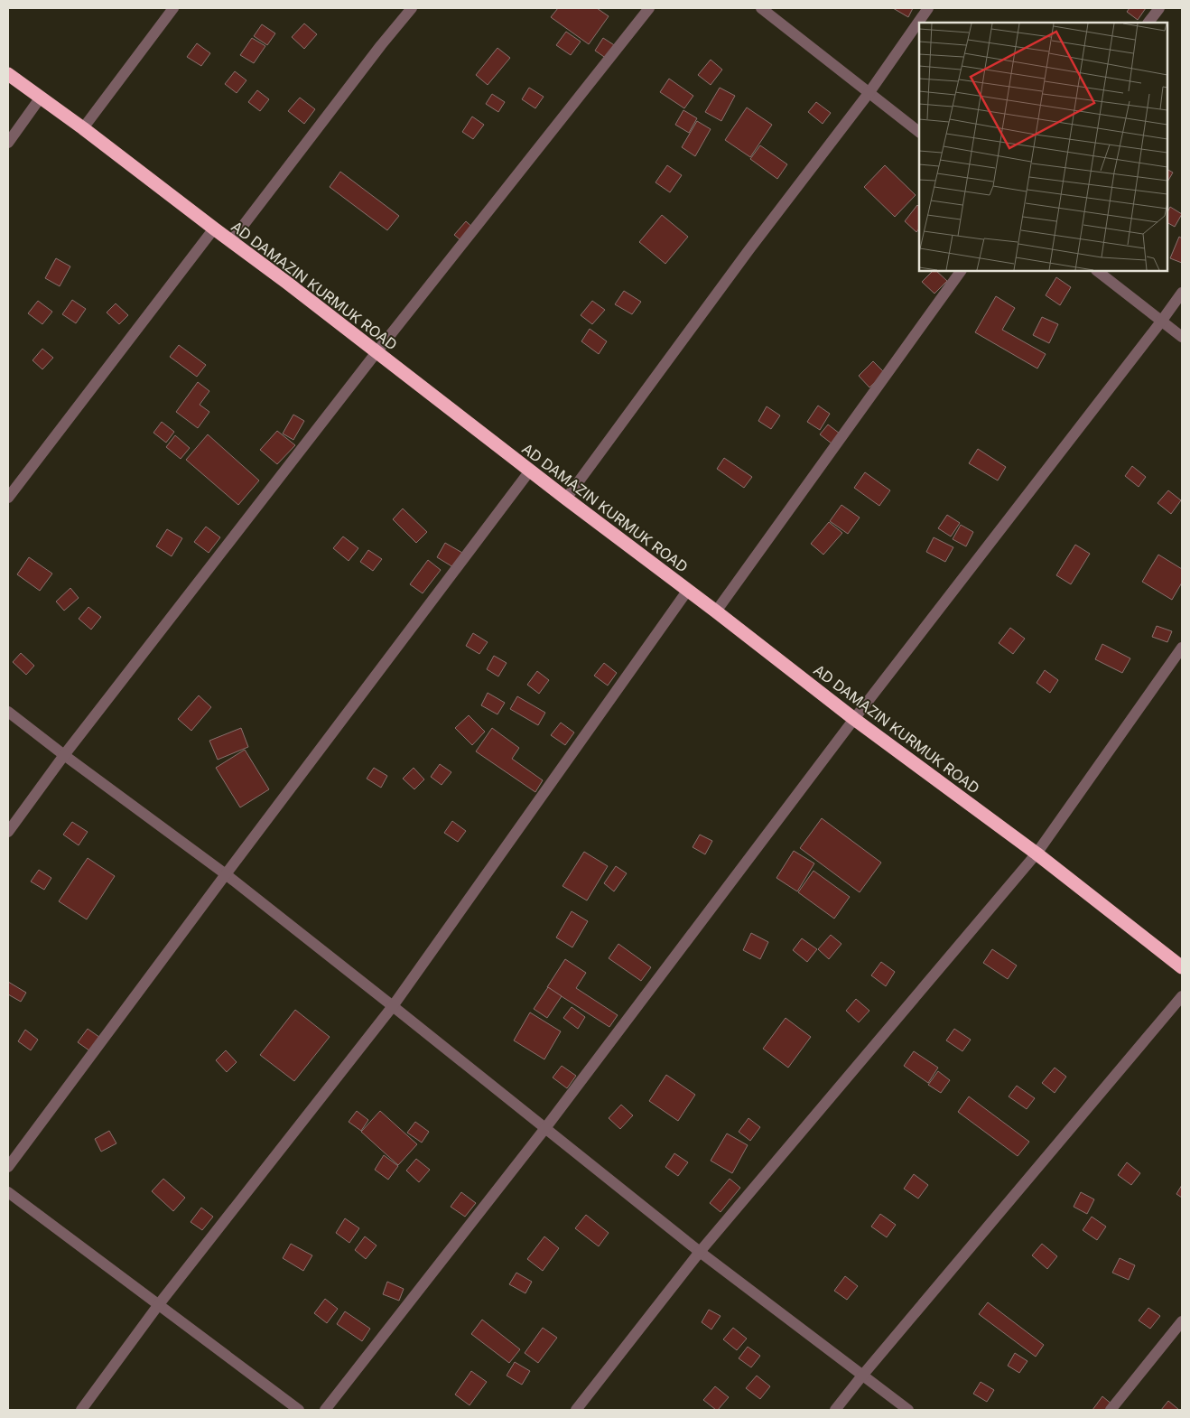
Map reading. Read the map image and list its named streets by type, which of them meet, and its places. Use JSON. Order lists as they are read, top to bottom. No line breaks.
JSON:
{"streets":{"highway":["AD DAMAZIN KURMUK ROAD"]}}
